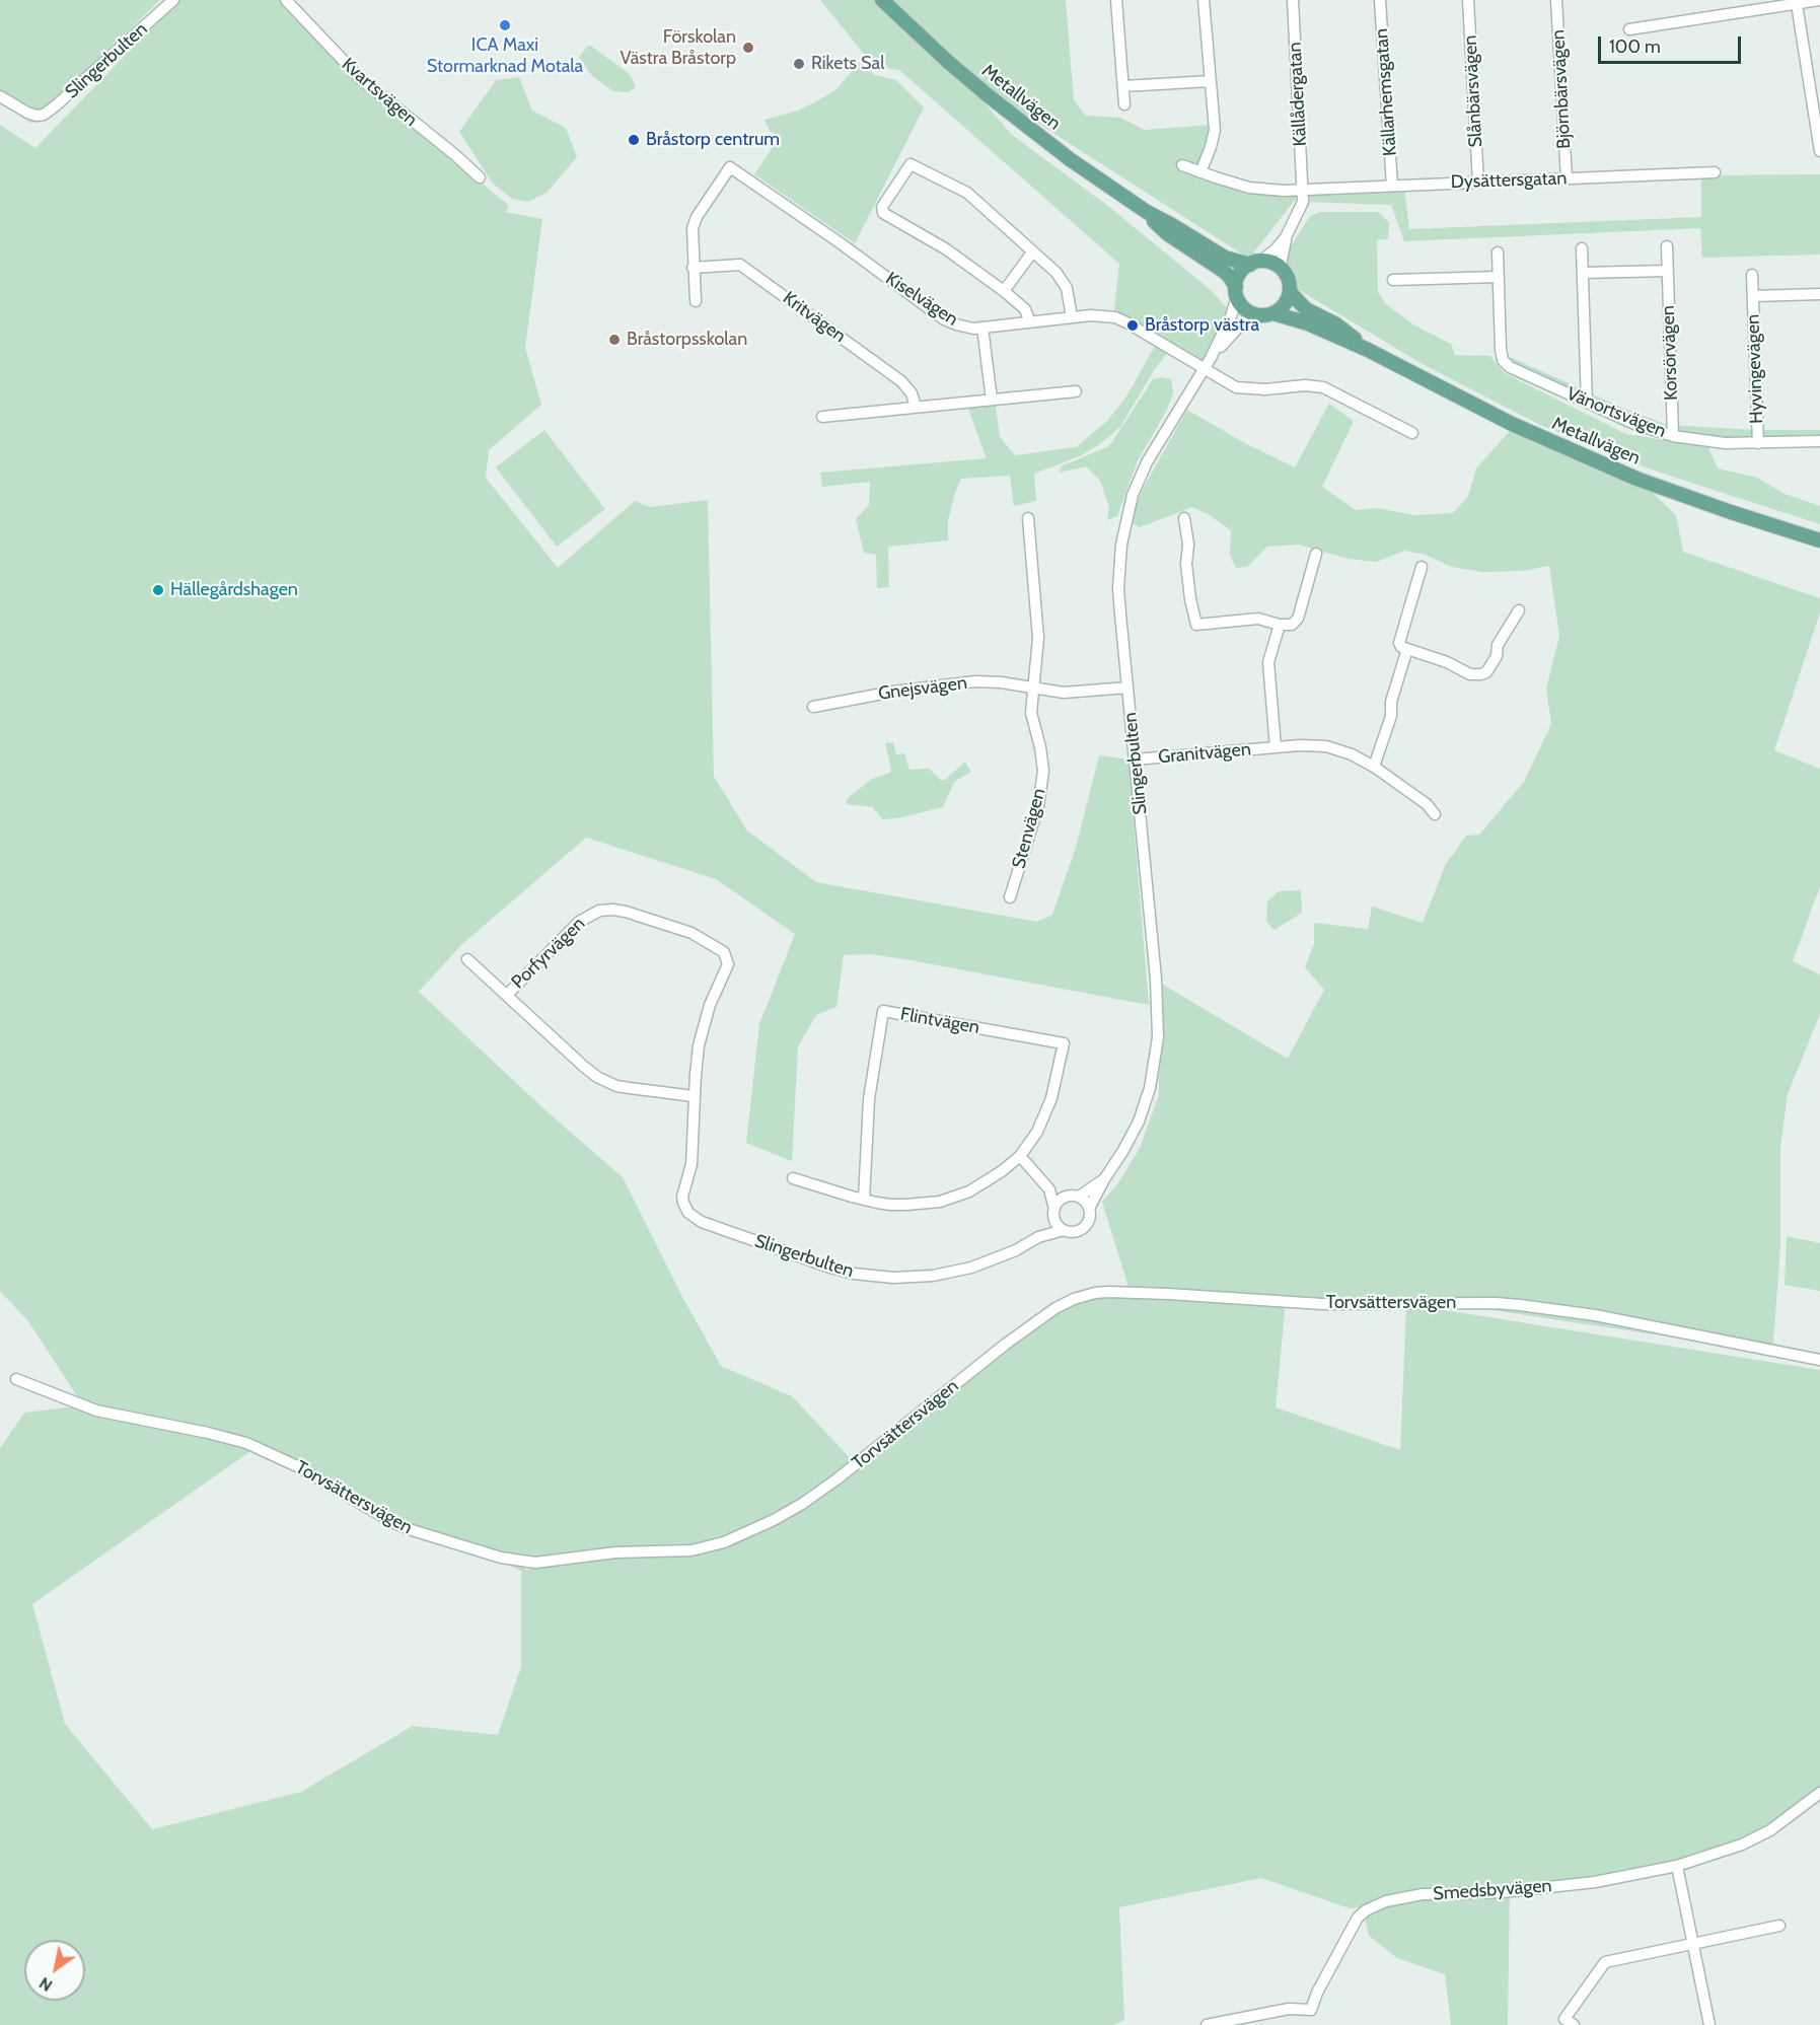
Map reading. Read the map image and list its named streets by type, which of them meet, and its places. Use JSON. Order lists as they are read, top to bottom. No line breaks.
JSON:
{"streets":{"main road":["Metallvägen"],"street":["Slingerbulten","Björnbärsvägen","Slånbärsvägen","Kvartsvägen","Källarhemsgatan","Källådergatan","Dysättersgatan","Kiselvägen","Kritvägen","Korsörvägen","Hyvingevägen","Vänortsvägen","Gnejsvägen","Granitvägen","Stenvägen","Porfyrvägen","Flintvägen","Torvsättersvägen","Smedsbyvägen"]},"crossings":[["Slingerbulten","Metallvägen"],["Slingerbulten","Kiselvägen"],["Slingerbulten","Gnejsvägen"],["Slingerbulten","Granitvägen"],["Slingerbulten","Porfyrvägen"],["Björnbärsvägen","Dysättersgatan"],["Slånbärsvägen","Dysättersgatan"],["Källarhemsgatan","Dysättersgatan"],["Källådergatan","Dysättersgatan"],["Kiselvägen","Kritvägen"],["Korsörvägen","Vänortsvägen"],["Hyvingevägen","Vänortsvägen"],["Gnejsvägen","Stenvägen"]],"places":["ICA Maxi Stormarknad Motala","Förskolan Västra Bråstorp","Rikets Sal","Bråstorp centrum","Bråstorp västra","Bråstorpsskolan","Hällegårdshagen"],"scale_bar":"100 m","north":"bottom left"}
